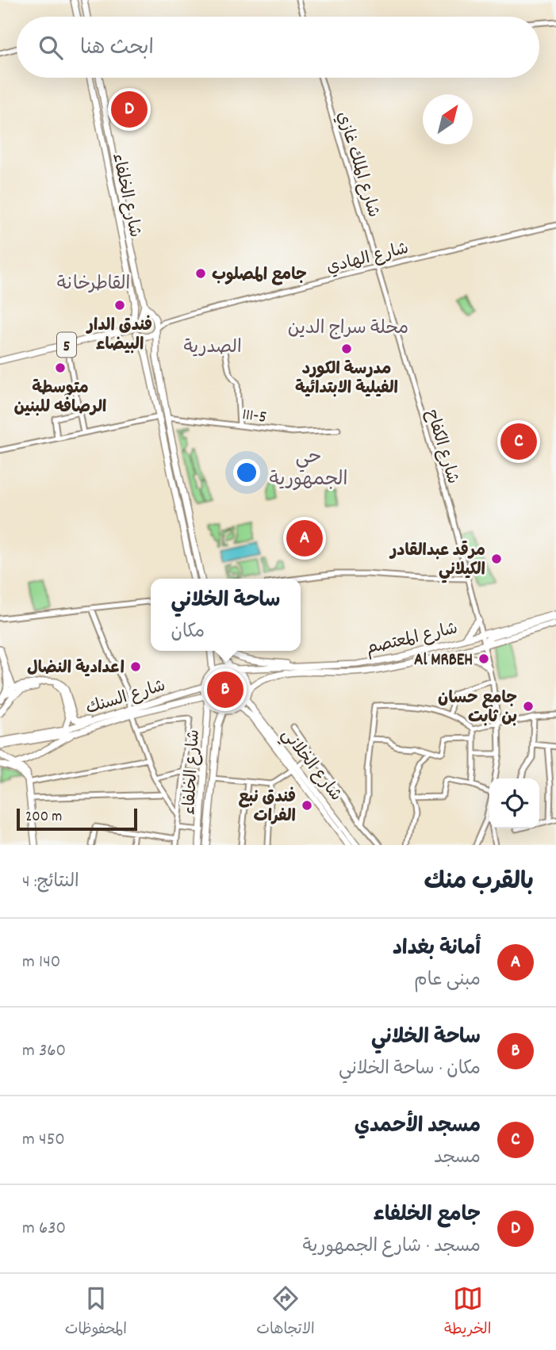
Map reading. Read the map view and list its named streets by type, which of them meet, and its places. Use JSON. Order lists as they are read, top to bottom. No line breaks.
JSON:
{"streets":{"main road":["شارع الخلفاء","5","شارع المعتصم","شارع السنك","شارع الخلاني"],"street":["شارع الملك غازي","شارع الهادي","111-5","شارع الكفاح"]},"crossings":[["شارع الملك غازي","شارع الهادي"],["شارع الملك غازي","شارع الكفاح"],["شارع الخلفاء","5"],["شارع الخلفاء","شارع المعتصم"],["شارع الخلفاء","شارع السنك"],["شارع الخلفاء","شارع الخلاني"],["شارع الهادي","شارع الكفاح"],["شارع الكفاح","شارع المعتصم"],["شارع المعتصم","شارع السنك"],["شارع المعتصم","شارع الخلاني"],["شارع السنك","شارع الخلاني"]],"districts":["القاطرخانة","محلة سراج الدين","الصدرية","حي الجمهورية"],"places":["جامع المصلوب","فندق الدار البيضاء","مدرسة الكورد الفيلية الابتدائية","متوسطة الرصافه للبنين","مرقد عبدالقادر الكيلاني","Al MRBEH","اعدادية النضال","جامع حسان بن ثابت","فندق نبع الفرات"],"scale_bar":"200 m","north":"top right","page":{"search":"ابحث هنا","pins":["D","C","A","B"],"popup":["ساحة الخلاني","مكان"],"scale":"200 m","heading":["بالقرب منك","النتائج: 4"],"list":[{"mark":"A","name":"أمانة بغداد","note":"مبنى عام","value":"140 m"},{"mark":"B","name":"ساحة الخلاني","note":"مكان · ساحة الخلاني","value":"360 m"},{"mark":"C","name":"مسجد الأحمدي","note":"مسجد","value":"450 m"},{"mark":"D","name":"جامع الخلفاء","note":"مسجد · شارع الجمهورية","value":"630 m"}],"nav":["الخريطة","الاتجاهات","المحفوظات"]}}
